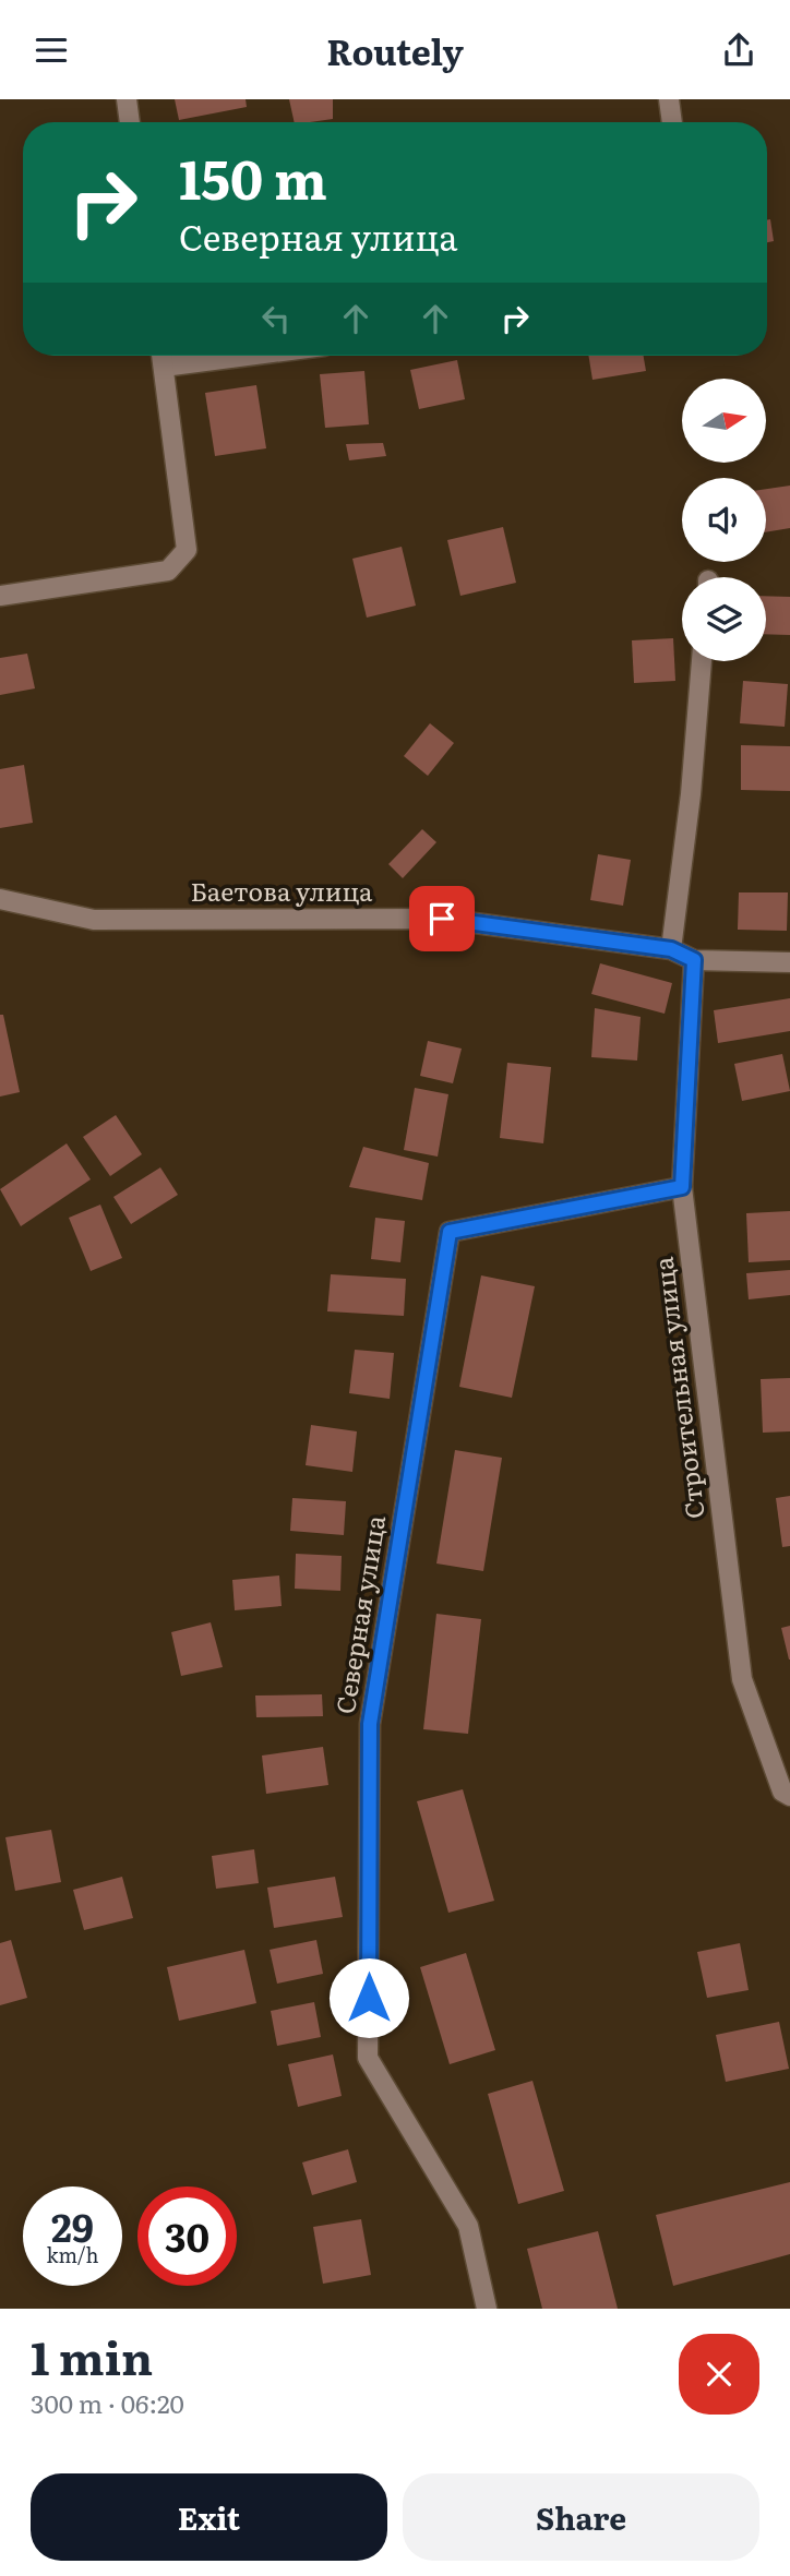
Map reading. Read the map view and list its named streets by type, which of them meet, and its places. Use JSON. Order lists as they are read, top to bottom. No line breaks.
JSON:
{"streets":{"street":["Баетова улица","Строительная улица","Северная улица"]},"crossings":[["Баетова улица","Строительная улица"],["Строительная улица","Северная улица"]],"north":"right","page":{"header":"Routely","turn":["150 m","Северная улица"],"speed":"29 km/h","limit":"30","heading":["1 min","300 m · 06:20"],"buttons":["Exit","Share"]}}
